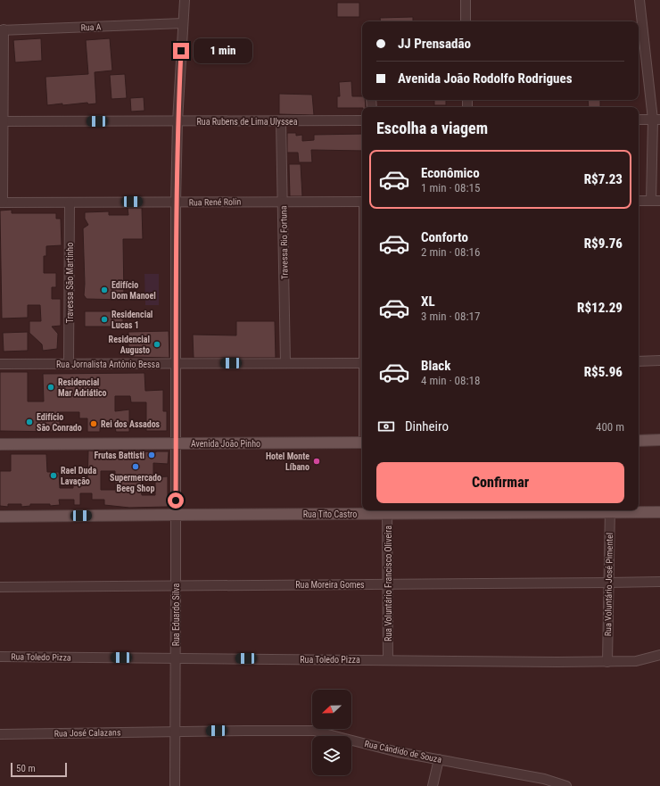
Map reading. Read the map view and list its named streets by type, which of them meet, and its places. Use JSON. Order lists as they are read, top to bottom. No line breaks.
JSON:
{"streets":{"main road":["Avenida João Pinho","Rua Tito Castro"],"street":["Rua A","Rua Rubens de Lima Ulyssea","Rua René Rolin","Travessa Rio Fortuna","Travessa São Martinho","Rua Jornalista Antônio Bessa","Rua Voluntário Francisco Oliveira","Rua Moreira Gomes","Rua Voluntário José Pimentel","Rua Eduardo Silva","Rua Toledo Pizza","Rua José Calazans","Rua Cândido de Souza"]},"crossings":[["Rua A","Rua Eduardo Silva"],["Rua Rubens de Lima Ulyssea","Travessa Rio Fortuna"],["Rua Rubens de Lima Ulyssea","Rua Eduardo Silva"],["Rua René Rolin","Travessa Rio Fortuna"],["Rua René Rolin","Travessa São Martinho"],["Rua René Rolin","Rua Eduardo Silva"],["Travessa Rio Fortuna","Rua Jornalista Antônio Bessa"],["Travessa São Martinho","Rua Jornalista Antônio Bessa"],["Rua Jornalista Antônio Bessa","Rua Eduardo Silva"],["Avenida João Pinho","Rua Eduardo Silva"],["Rua Tito Castro","Rua Voluntário Francisco Oliveira"],["Rua Tito Castro","Rua Voluntário José Pimentel"],["Rua Tito Castro","Rua Eduardo Silva"],["Rua Voluntário Francisco Oliveira","Rua Moreira Gomes"],["Rua Voluntário Francisco Oliveira","Rua Toledo Pizza"],["Rua Moreira Gomes","Rua Voluntário José Pimentel"],["Rua Moreira Gomes","Rua Eduardo Silva"],["Rua Voluntário José Pimentel","Rua Toledo Pizza"],["Rua Eduardo Silva","Rua Toledo Pizza"],["Rua Eduardo Silva","Rua José Calazans"],["Rua Eduardo Silva","Rua Cândido de Souza"],["Rua José Calazans","Rua Cândido de Souza"]],"places":["Edifício Dom Manoel","Residencial Lucas 1","Residencial Augusto","Residencial Mar Adriático","Edifício São Conrado","Rei dos Assados","Frutas Battisti","Hotel Monte Líbano","Supermercado Beeg Shop","Rael Duda Lavação"],"scale_bar":"50 m","north":"left","page":{"banner":["JJ Prensadão","Avenida João Rodolfo Rodrigues"],"bubble":"1 min","heading":"Escolha a viagem","list":[{"name":"Econômico","note":"1 min · 08:15","value":"R$7.23"},{"name":"Conforto","note":"2 min · 08:16","value":"R$9.76"},{"name":"XL","note":"3 min · 08:17","value":"R$12.29"},{"name":"Black","note":"4 min · 08:18","value":"R$5.96"}],"pay":["Dinheiro","400 m"],"buttons":"Confirmar","scale":"50 m"}}
